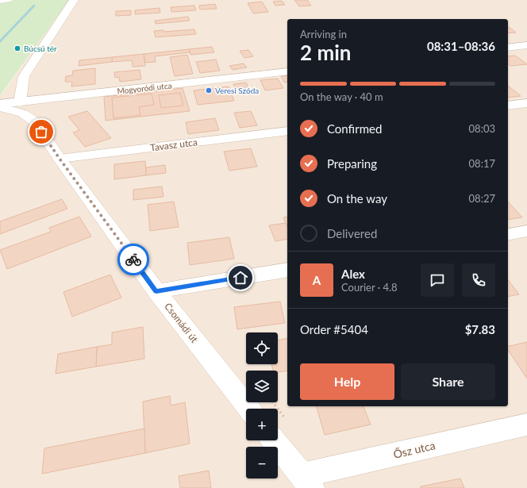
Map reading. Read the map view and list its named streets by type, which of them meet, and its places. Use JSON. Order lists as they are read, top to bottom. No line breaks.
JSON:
{"streets":{"street":["Mogyoródi utca","Tavasz utca","Csomádi út","Ősz utca"]},"crossings":[["Mogyoródi utca","Csomádi út"],["Tavasz utca","Csomádi út"]],"places":["Búcsú tér","Veresi Szóda"],"page":{"heading":["2 min","Arriving in","08:31–08:36"],"panel":["Alex","Courier · 4.8","Order #5404","$7.83"],"bar":"On the way · 40 m","list":[["Confirmed","08:03"],["Preparing","08:17"],["On the way","08:27"],"Delivered"],"round":"A","map_buttons":["+","−"],"buttons":["Help","Share"]}}
